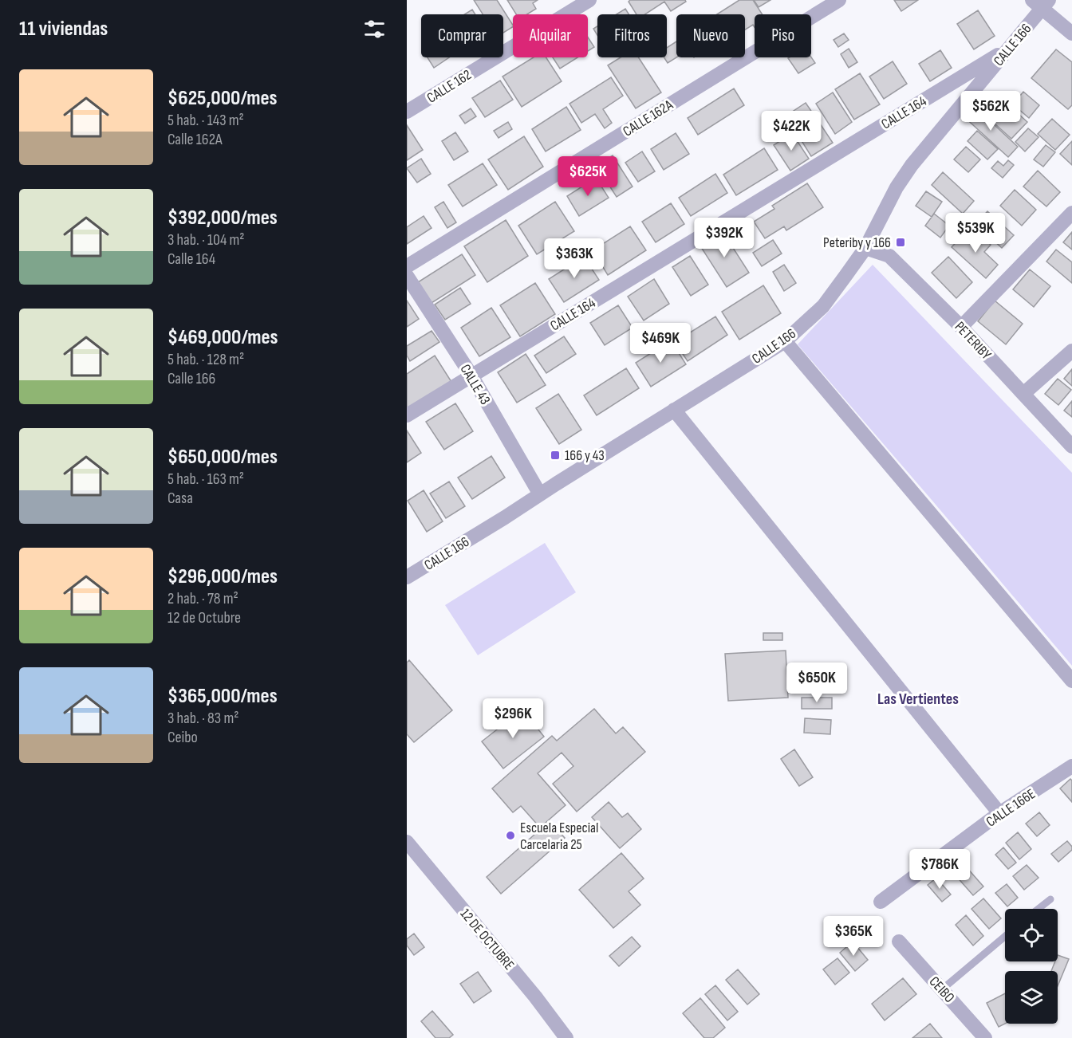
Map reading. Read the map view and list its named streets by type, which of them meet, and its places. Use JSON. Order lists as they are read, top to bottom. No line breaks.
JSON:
{"streets":{"street":["CALLE 166","CALLE 162","CALLE 164","CALLE 162A","PETERIBY","CALLE 43","CALLE 166E","12 DE OCTUBRE","CEIBO"]},"crossings":[["CALLE 166","CALLE 164"],["CALLE 166","PETERIBY"],["CALLE 166","CALLE 43"],["CALLE 164","CALLE 43"]],"districts":["Las Vertientes"],"places":{"transit":["Peteriby y 166","166 y 43"],"other":["Escuela Especial Carcelaria 25"]},"page":{"heading":"11 viviendas","chip":["Comprar","Alquilar","Filtros","Nuevo","Piso"],"list":[{"name":"$625,000/mes","note":"5 hab. · 143 m² · Calle 162A"},{"name":"$392,000/mes","note":"3 hab. · 104 m² · Calle 164"},{"name":"$469,000/mes","note":"5 hab. · 128 m² · Calle 166"},{"name":"$650,000/mes","note":"5 hab. · 163 m² · Casa"},{"name":"$296,000/mes","note":"2 hab. · 78 m² · 12 de Octubre"},{"name":"$365,000/mes","note":"3 hab. · 83 m² · Ceibo"}],"price":["$562K","$422K","$625K","$539K","$392K","$363K","$469K","$650K","$296K","$786K","$365K"]}}
